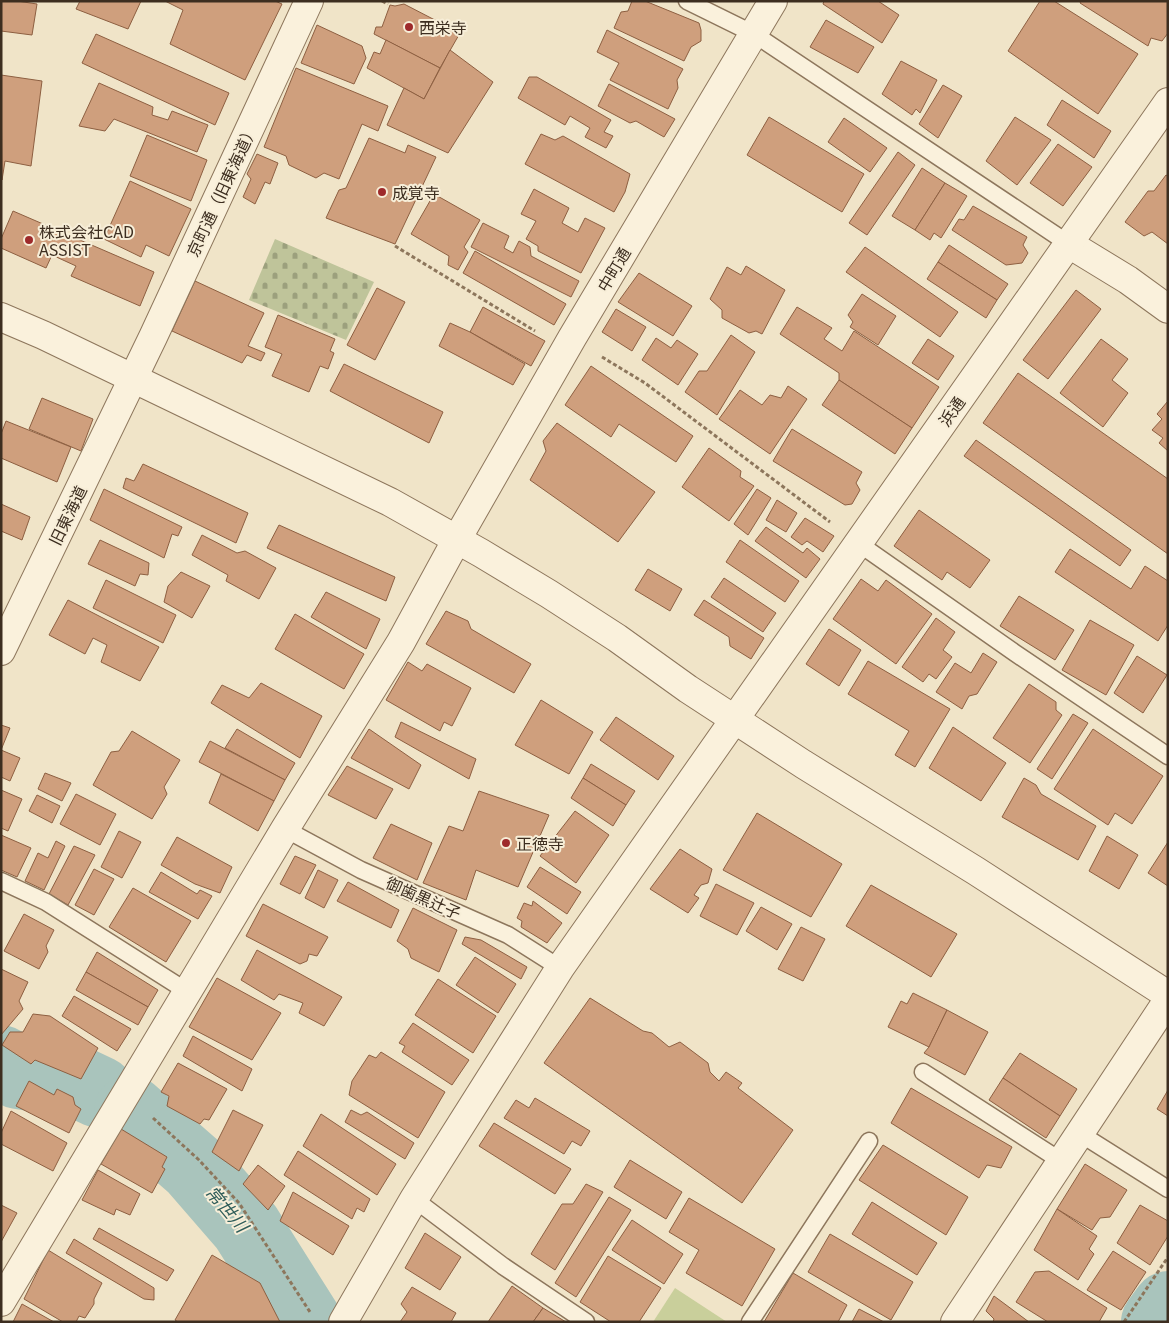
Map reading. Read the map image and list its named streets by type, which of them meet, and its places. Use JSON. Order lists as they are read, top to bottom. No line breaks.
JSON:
{"streets":{"street":["京町通（旧東海道）","中町通","浜通","旧東海道"],"lane":["御歯黒辻子"]},"crossings":[["京町通（旧東海道）","旧東海道"],["中町通","御歯黒辻子"],["浜通","御歯黒辻子"]],"water":["常世川"],"places":["西栄寺","成覚寺","株式会社CAD ASSIST","正徳寺"]}
